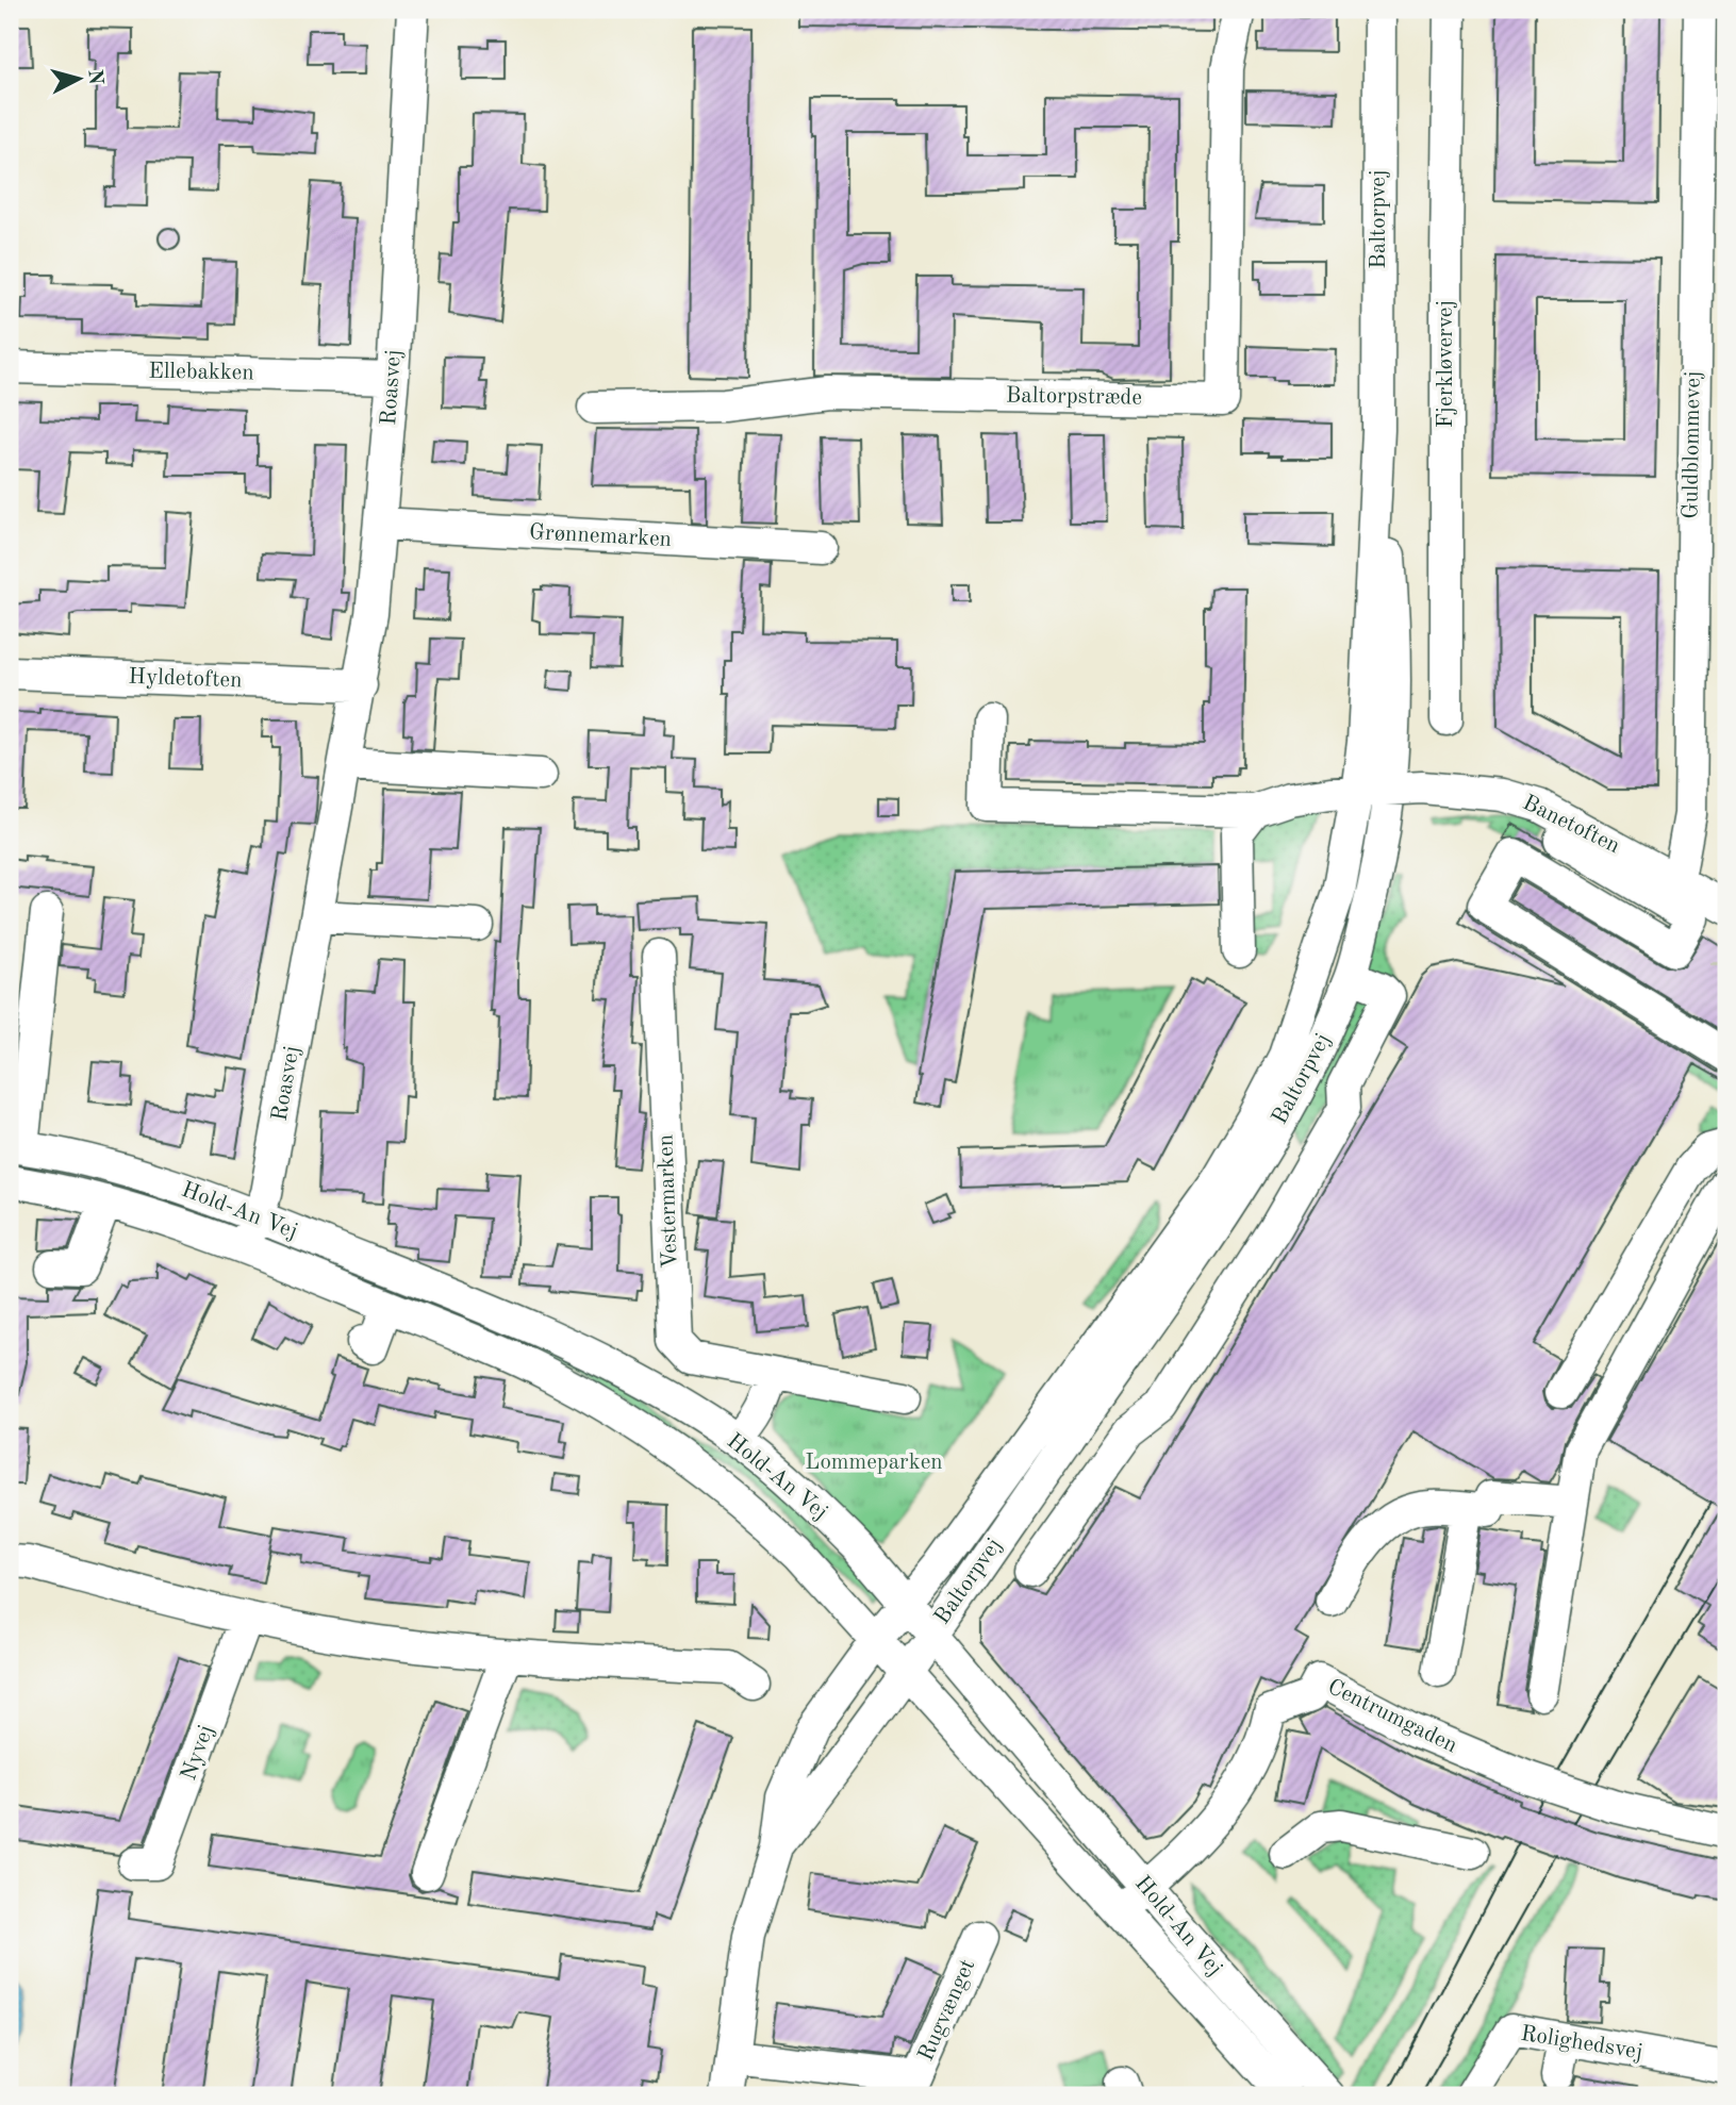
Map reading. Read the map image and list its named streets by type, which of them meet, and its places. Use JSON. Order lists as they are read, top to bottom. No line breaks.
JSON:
{"streets":{"street":["Baltorpvej","Fjerkløvervej","Ellebakken","Roasvej","Baltorpstræde","Guldblommevej","Grønnemarken","Hyldetoften","Banetoften","Vestermarken","Hold-An Vej","Centrumgaden","Nyvej","Rugvænget","Rolighedsvej"]},"crossings":[["Baltorpvej","Banetoften"],["Baltorpvej","Hold-An Vej"],["Ellebakken","Roasvej"],["Roasvej","Grønnemarken"],["Roasvej","Hyldetoften"],["Roasvej","Hold-An Vej"],["Guldblommevej","Banetoften"],["Hold-An Vej","Centrumgaden"]],"parks":["Lommeparken"],"north":"right"}
